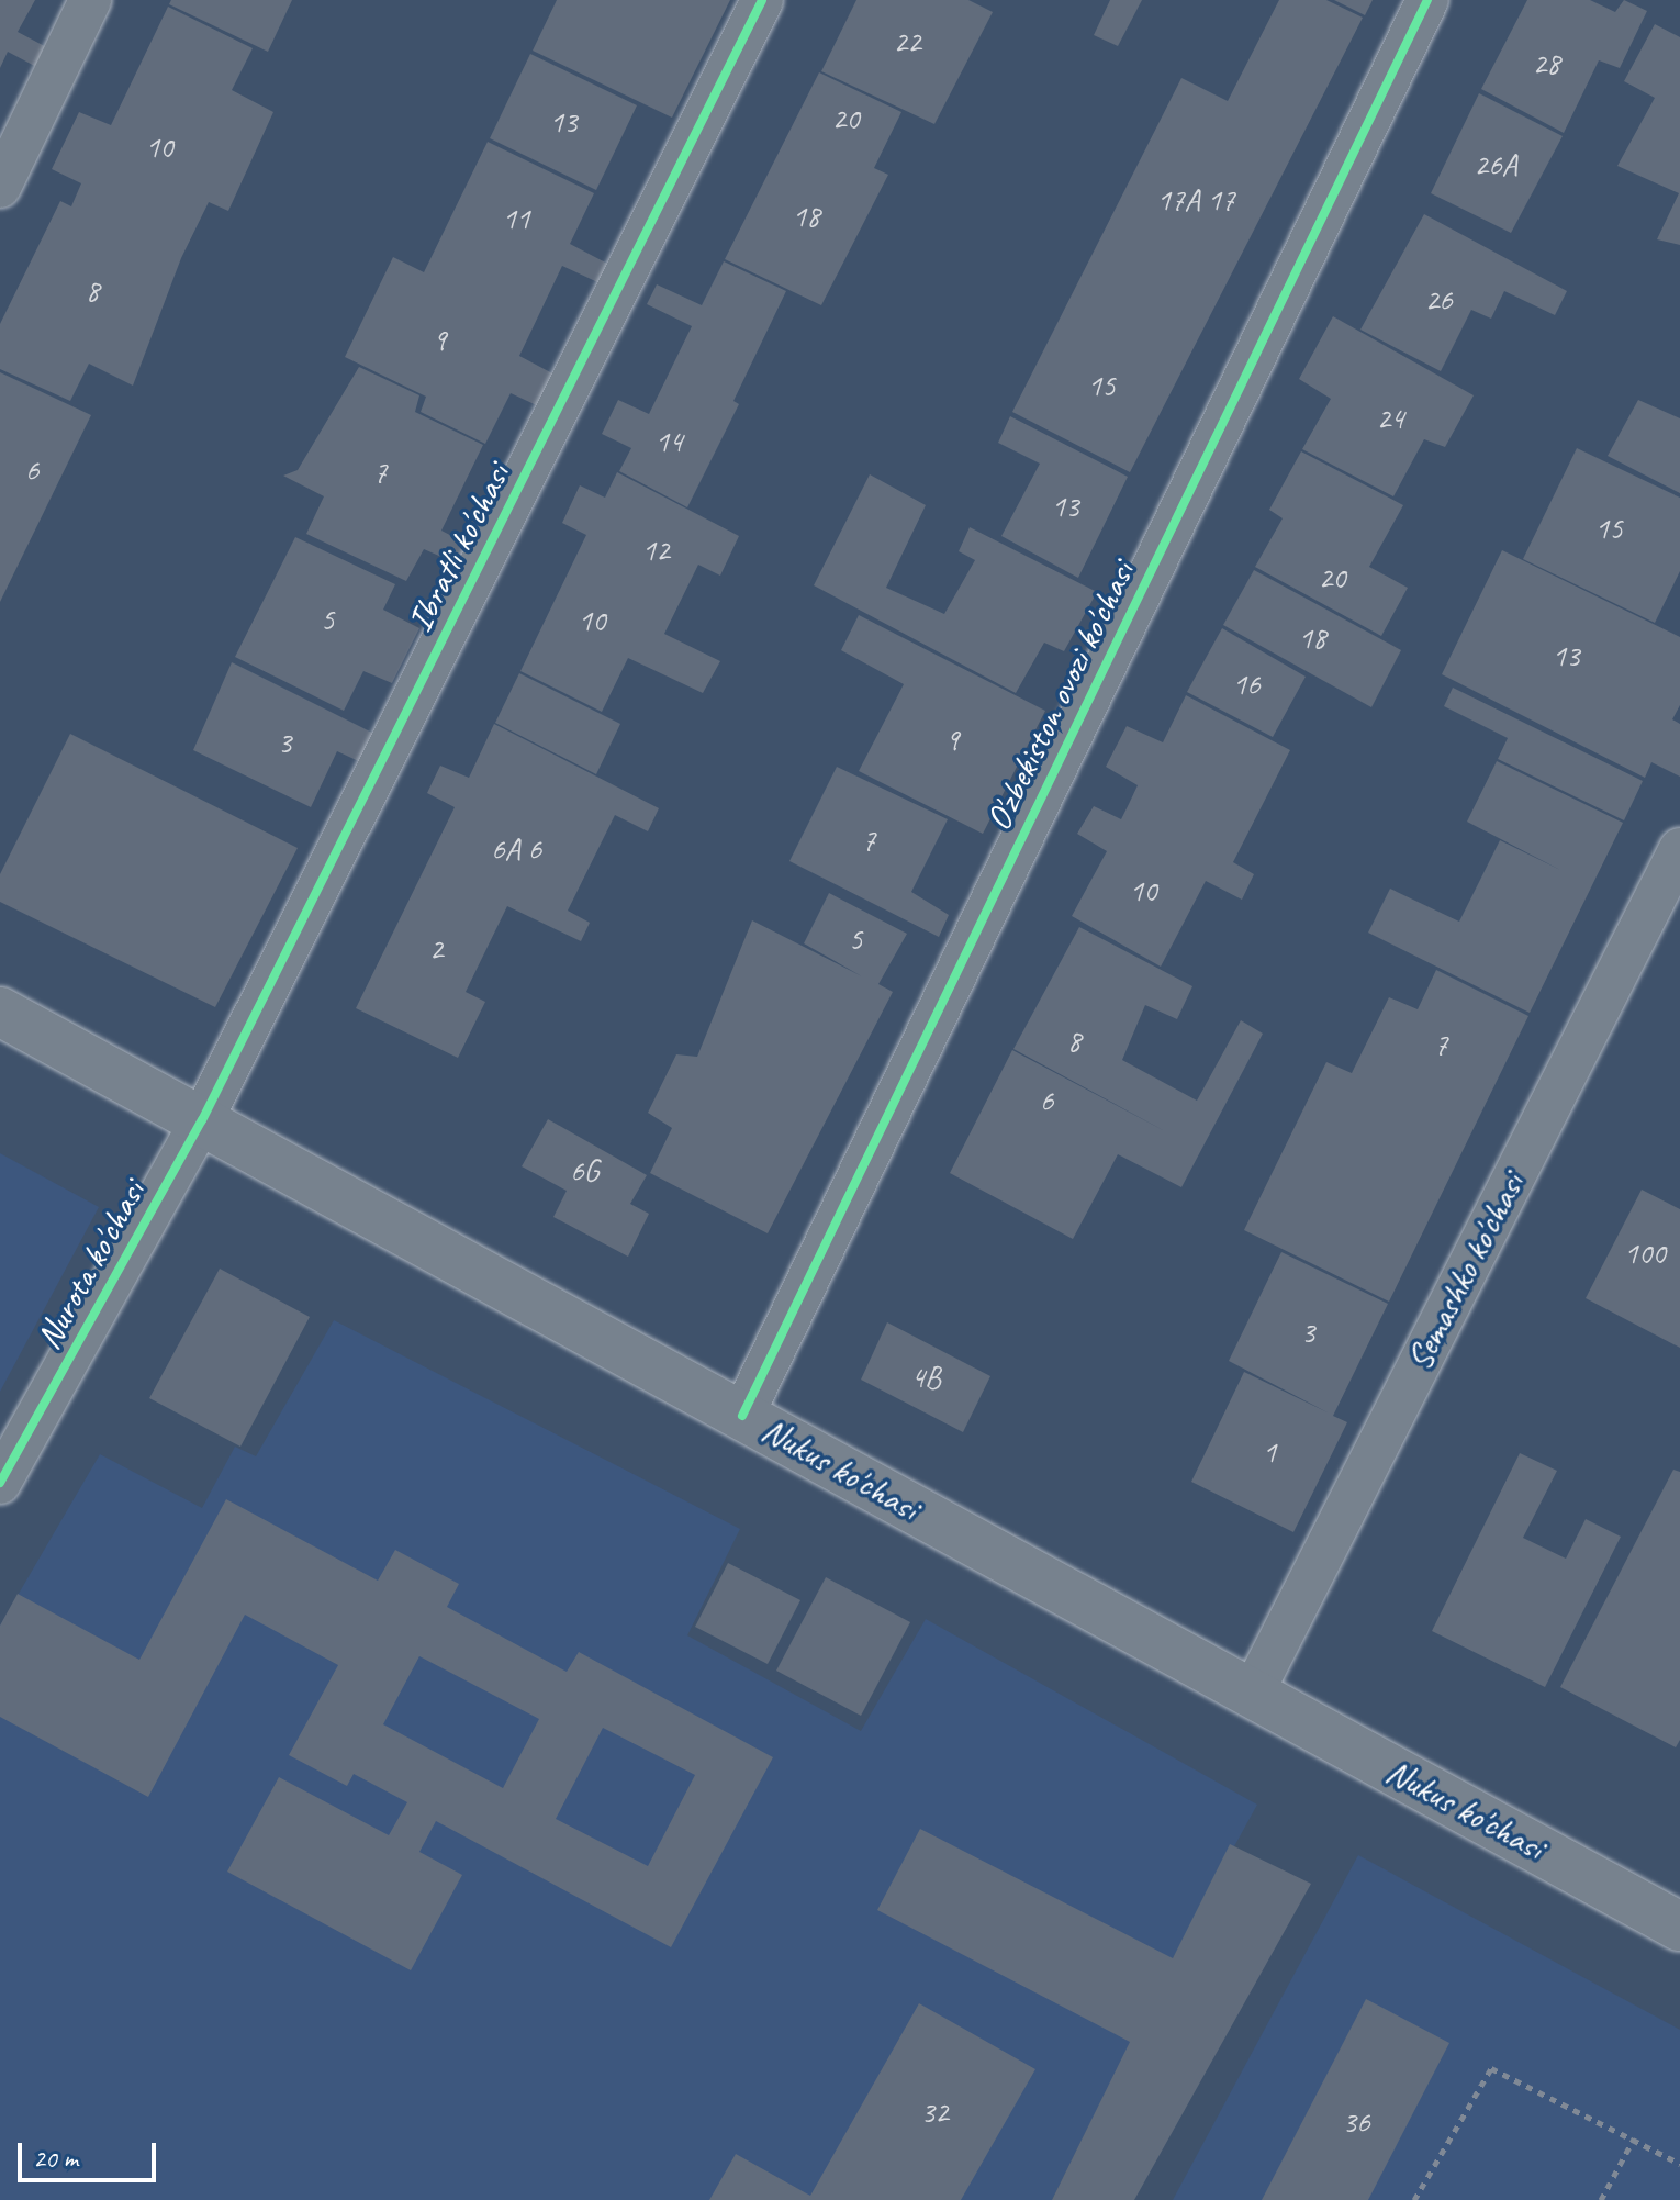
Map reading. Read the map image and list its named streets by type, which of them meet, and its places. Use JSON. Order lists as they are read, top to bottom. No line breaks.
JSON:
{"streets":{"main road":["Nukus ko'chasi"],"street":["Ibratli ko'chasi","O'zbekiston ovozi ko'chasi","Nurota ko'chasi","Semashko ko'chasi"]},"crossings":[["Ibratli ko'chasi","Nurota ko'chasi"],["Ibratli ko'chasi","Nukus ko'chasi"],["O'zbekiston ovozi ko'chasi","Nukus ko'chasi"],["Nurota ko'chasi","Nukus ko'chasi"],["Semashko ko'chasi","Nukus ko'chasi"]],"house_numbers":["22","28","20","13","10","26A","17A 17","18","11","8","26","9","15","24","14","6","7","13","15","12","20","5","10","18","13","16","9","3","7","6A 6","10","5","2","8","7","6","6G","100","3","4B","1","32","36"],"scale_bar":"20 m"}
